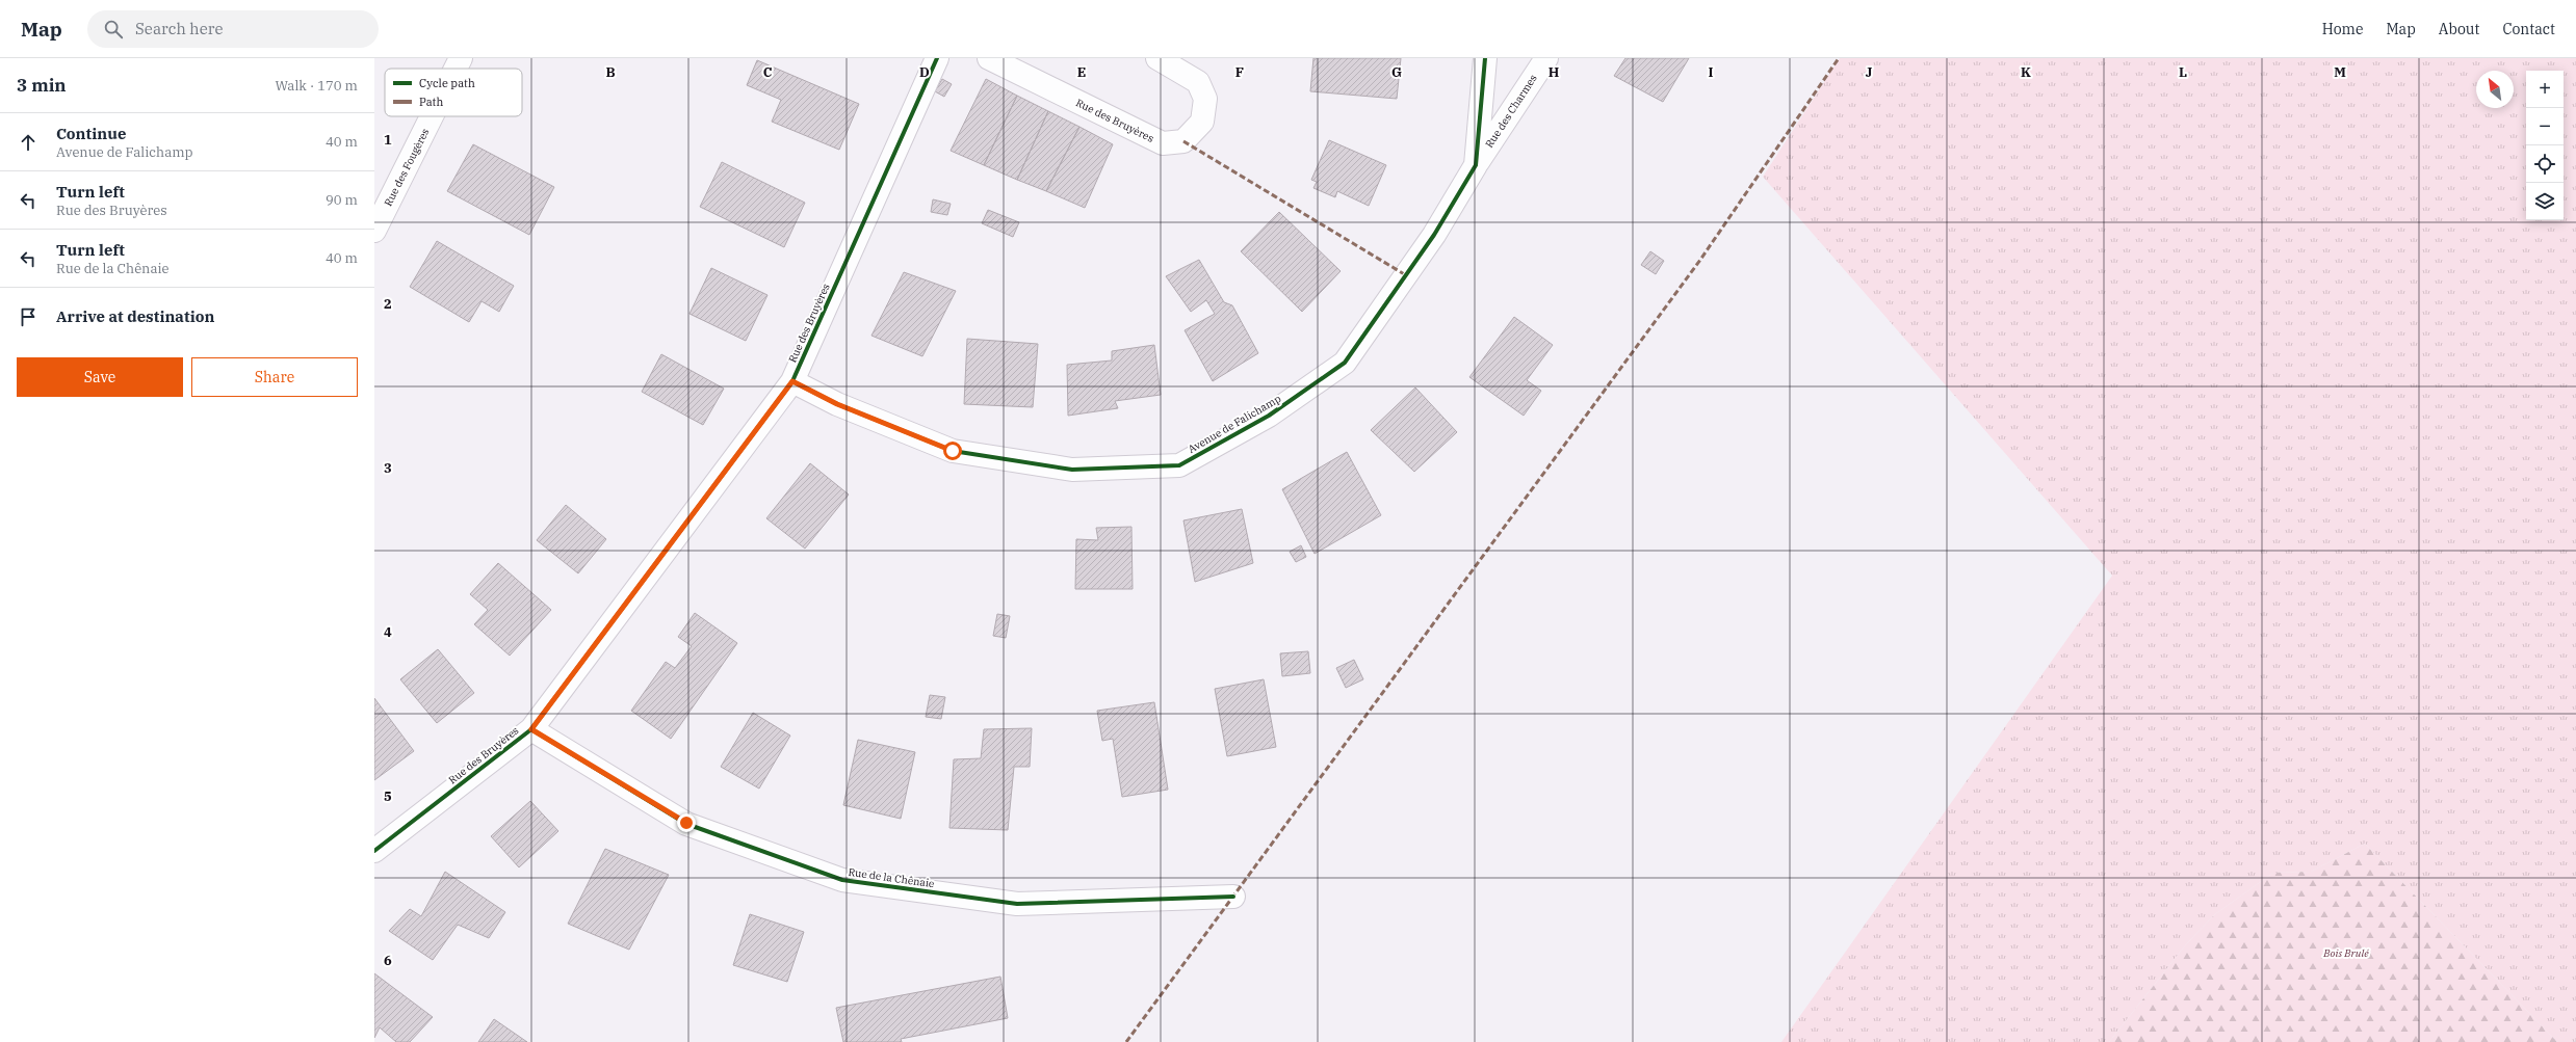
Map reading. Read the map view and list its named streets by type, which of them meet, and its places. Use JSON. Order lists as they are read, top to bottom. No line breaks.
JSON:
{"streets":{"street":["Rue des Charmes","Rue des Bruyères","Rue des Fougères","Avenue de Falichamp","Rue de la Chênaie"]},"crossings":[["Rue des Charmes","Avenue de Falichamp"],["Rue des Bruyères","Avenue de Falichamp"],["Rue des Bruyères","Rue de la Chênaie"]],"parks":["Bois Brulé"],"legend":["Cycle path","Path"],"north":"top left","page":{"header":"Map","search":"Search here","nav":["Home","Map","About","Contact"],"heading":["3 min","Walk · 170 m"],"map_buttons":["+","−"],"list":[["Continue","Avenue de Falichamp","40 m"],["Turn left","Rue des Bruyères","90 m"],["Turn left","Rue de la Chênaie","40 m"],"Arrive at destination"],"buttons":["Save","Share"]},"grid":{"columns":["B","C","D","E","F","G","H","I","J","K","L","M"],"rows":["1","2","3","4","5","6"]}}
